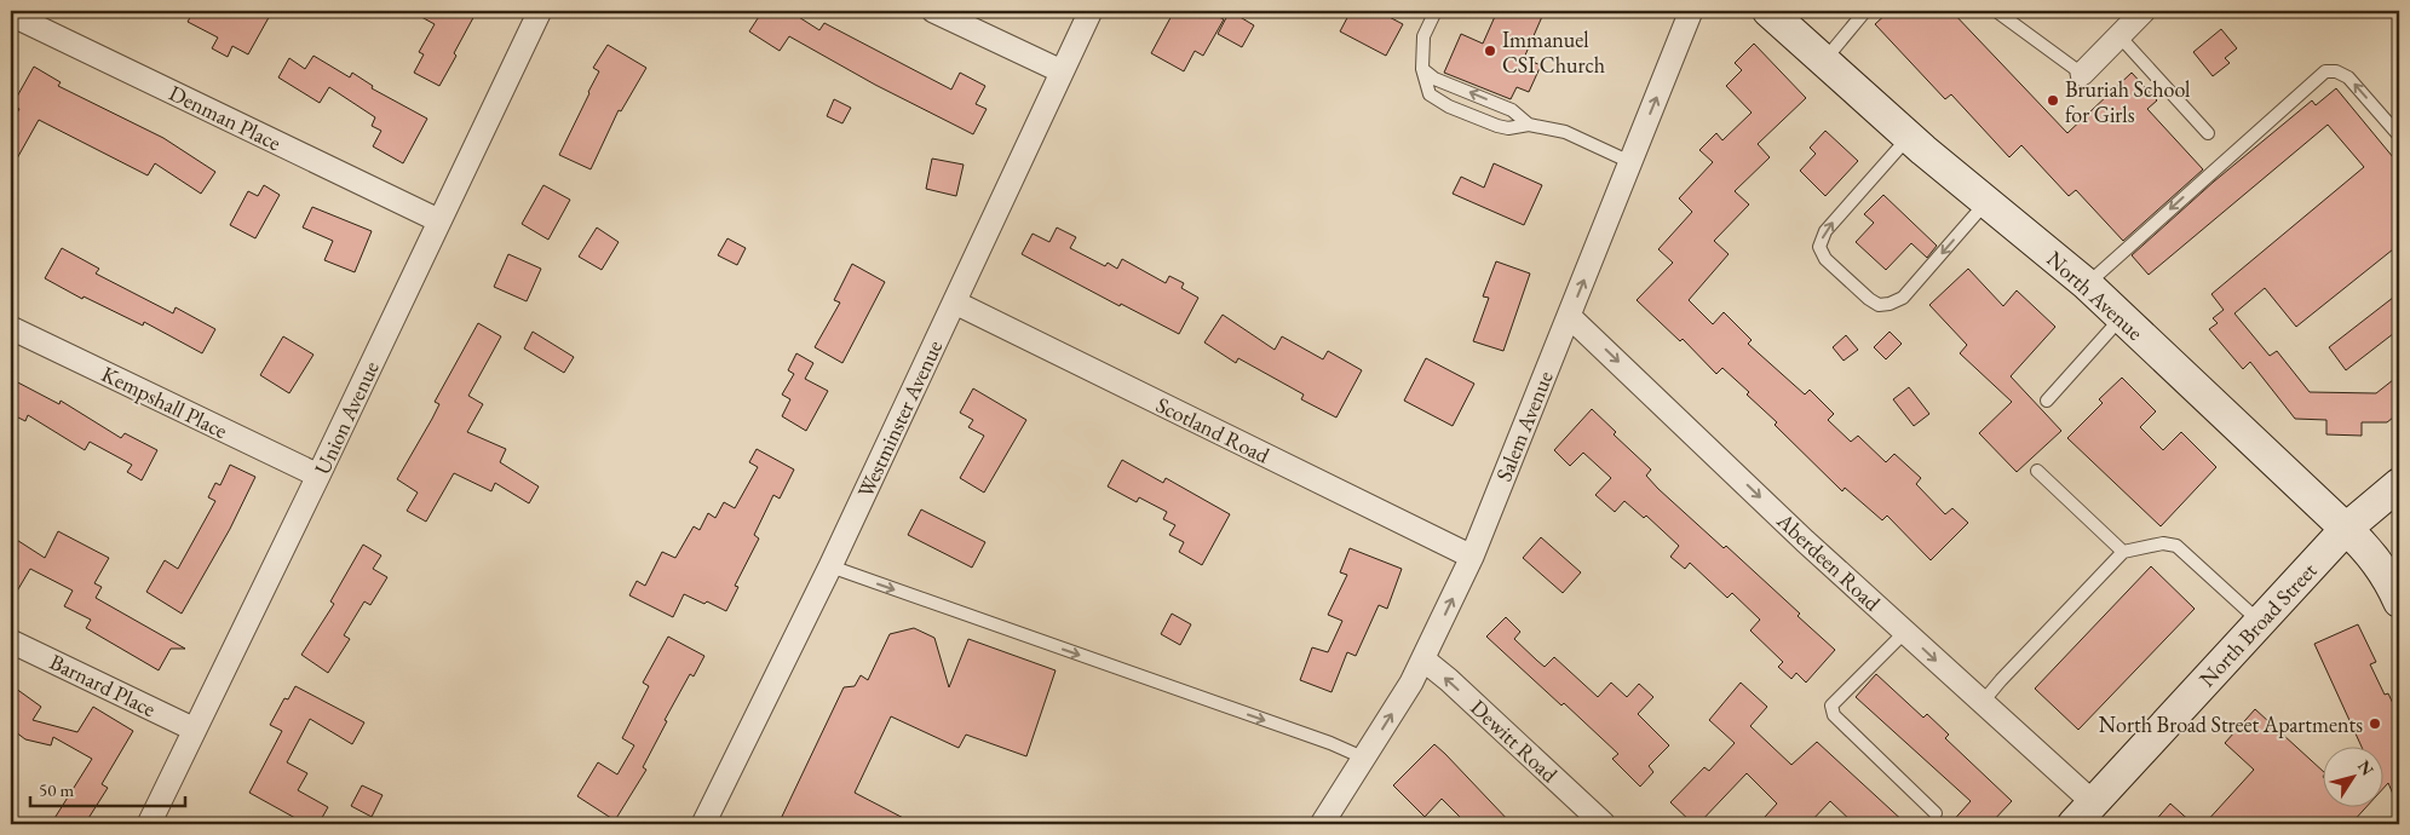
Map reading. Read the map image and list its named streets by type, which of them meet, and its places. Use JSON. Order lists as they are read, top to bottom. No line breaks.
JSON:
{"streets":{"main road":["North Avenue","North Broad Street"],"street":["Denman Place","Kempshall Place","Union Avenue","Westminster Avenue","Salem Avenue","Scotland Road","Aberdeen Road","Barnard Place","Dewitt Road"]},"crossings":[["Denman Place","Union Avenue"],["North Avenue","North Broad Street"],["Kempshall Place","Union Avenue"],["Union Avenue","Barnard Place"],["Westminster Avenue","Scotland Road"],["Salem Avenue","Scotland Road"],["Salem Avenue","Aberdeen Road"],["Salem Avenue","Dewitt Road"],["Aberdeen Road","North Broad Street"]],"one_way":["Salem Avenue","Aberdeen Road","Dewitt Road"],"places":["Immanuel CSI Church","Bruriah School for Girls","North Broad Street Apartments"],"scale_bar":"50 m","north":"top right"}
